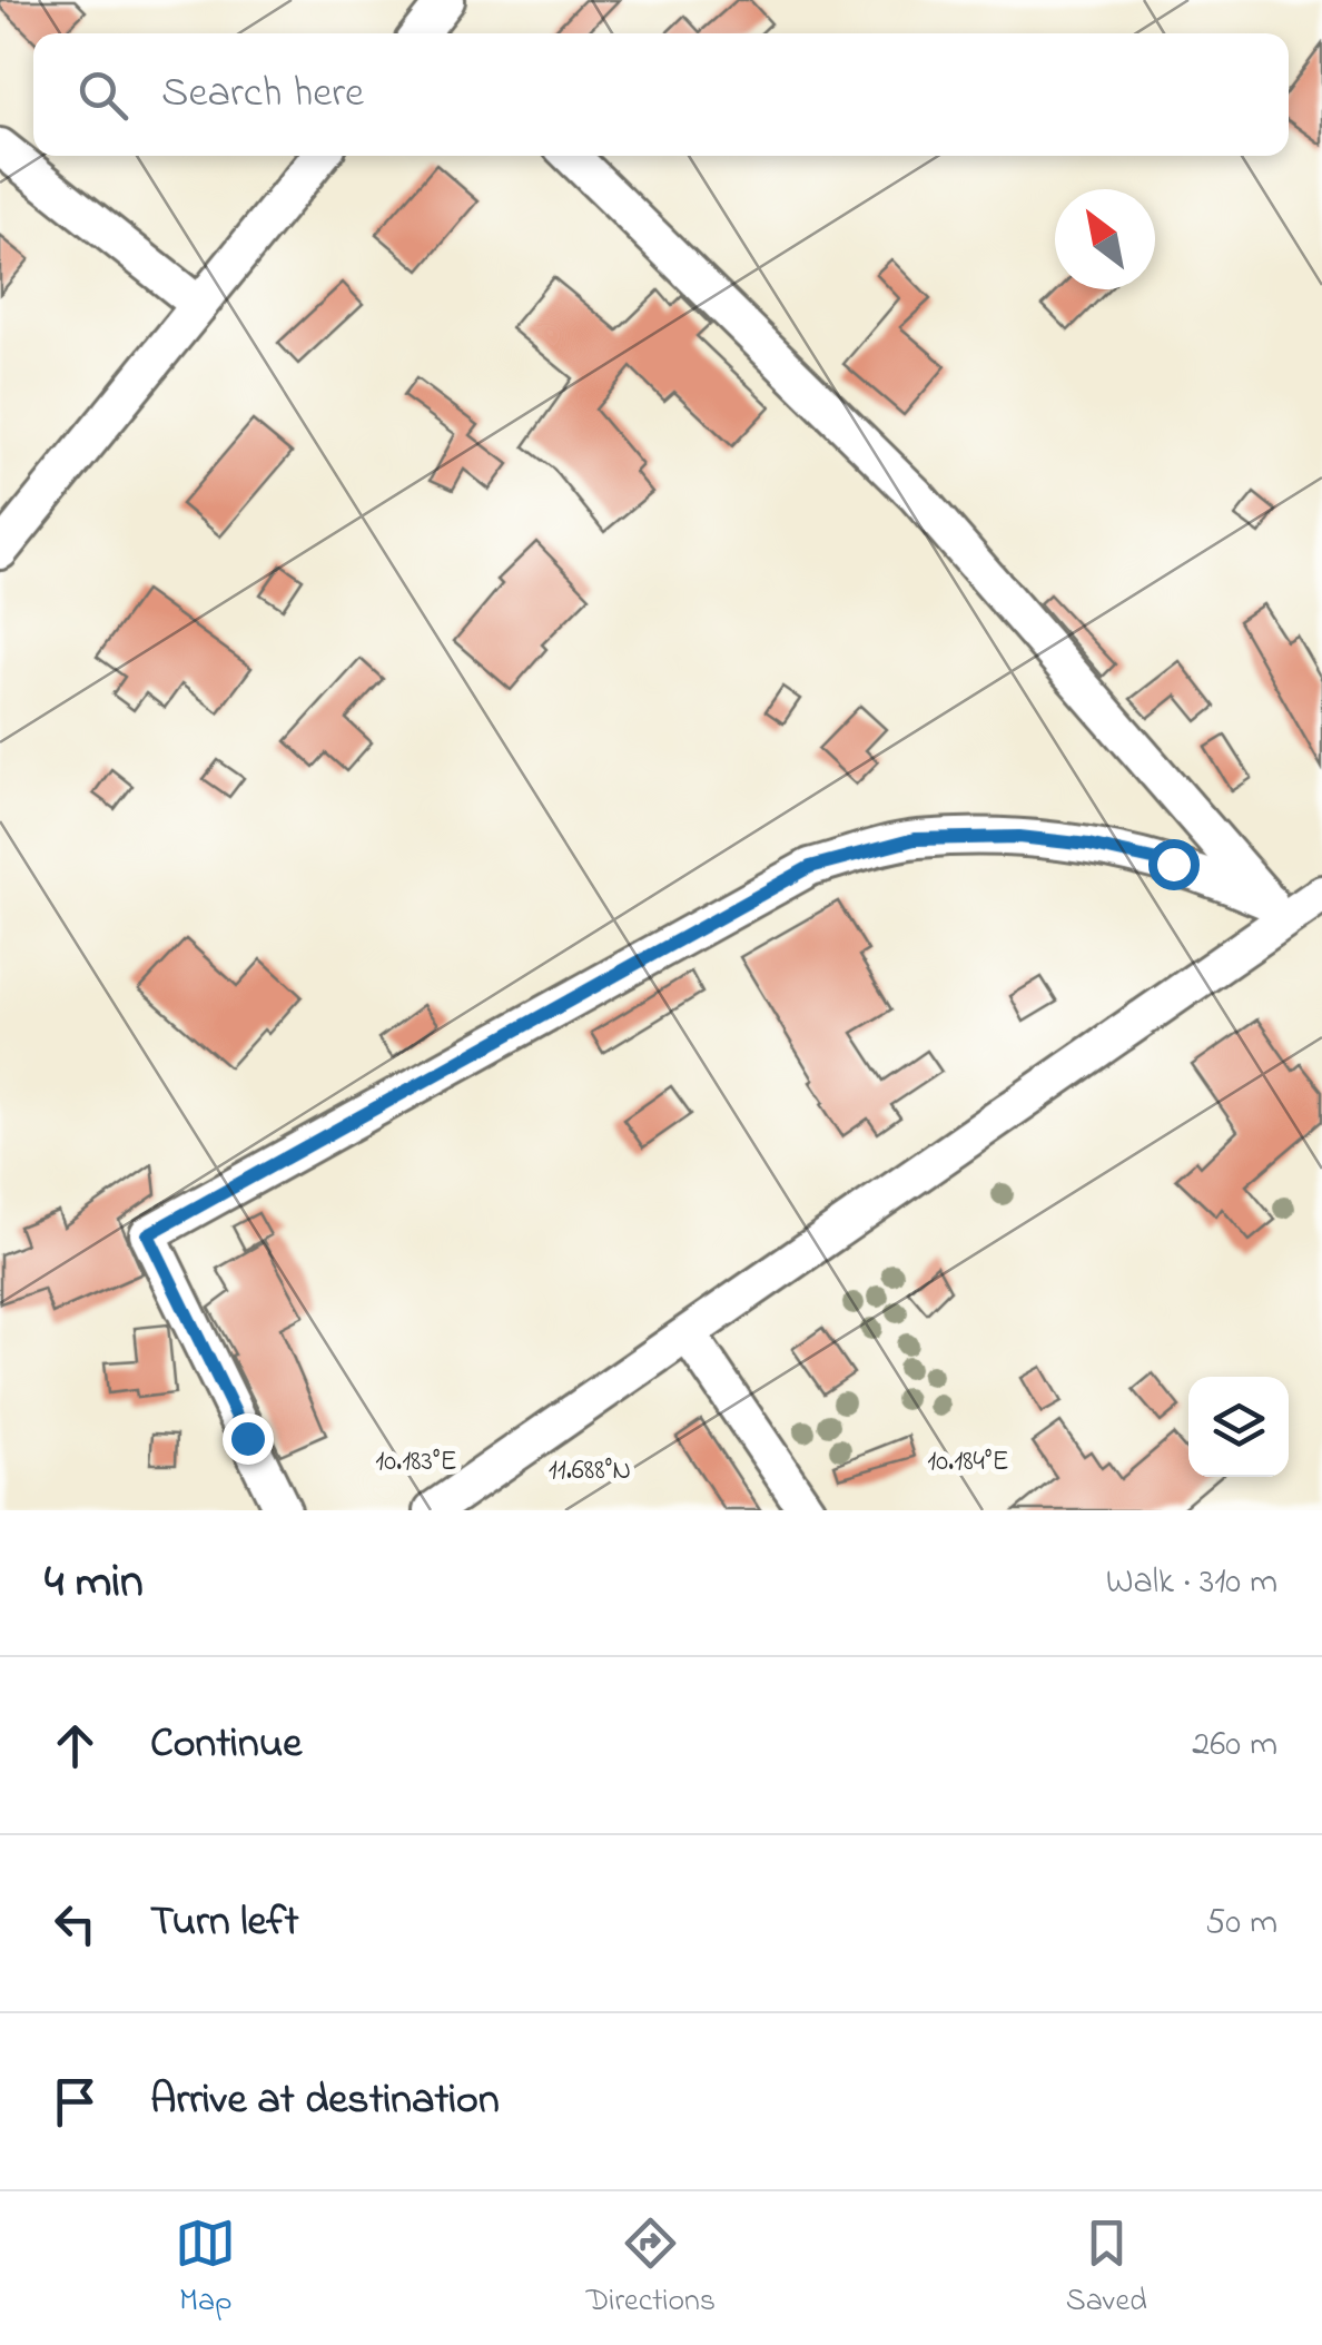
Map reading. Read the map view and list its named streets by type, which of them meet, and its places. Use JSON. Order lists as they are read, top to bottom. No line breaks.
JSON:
{"north":"top left","page":{"search":"Search here","heading":["4 min","Walk · 310 m"],"list":[["Continue","260 m"],["Turn left","50 m"],"Arrive at destination"],"nav":["Map","Directions","Saved"]},"coordinates":["10.183°E","10.184°E","11.688°N"]}
